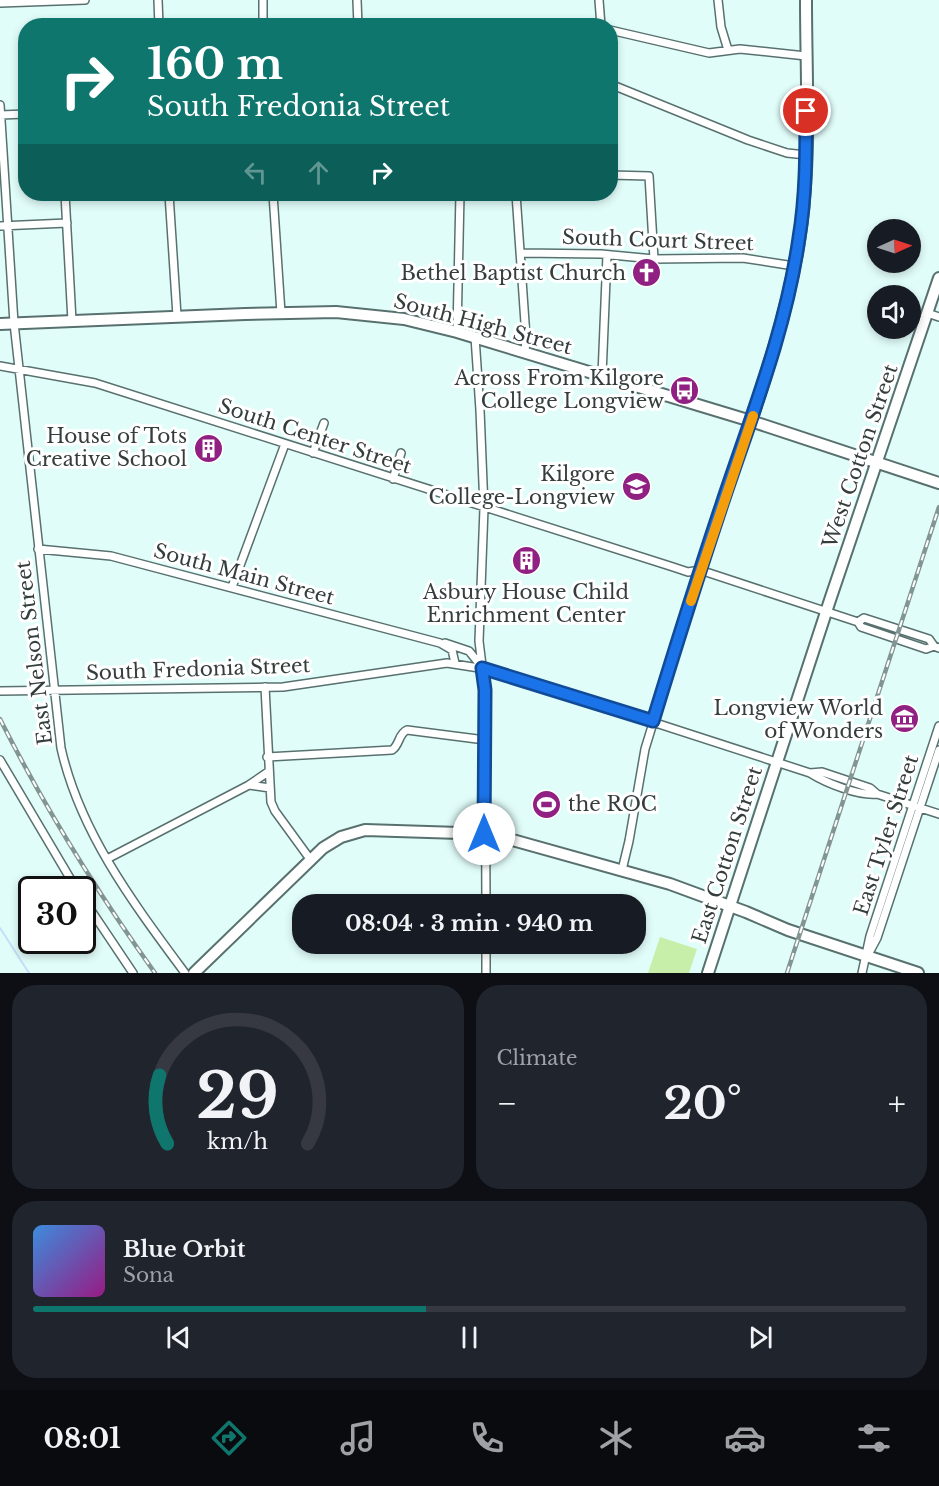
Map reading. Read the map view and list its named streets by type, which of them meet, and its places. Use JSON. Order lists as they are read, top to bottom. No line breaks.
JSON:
{"streets":{"main road":["South High Street","West Cotton Street","East Cotton Street"],"street":["South Court Street","South Center Street","South Main Street","East Nelson Street","South Fredonia Street","East Tyler Street"]},"crossings":[["South High Street","West Cotton Street"],["South High Street","East Nelson Street"],["South Center Street","West Cotton Street"],["South Center Street","East Nelson Street"],["South Center Street","East Cotton Street"],["West Cotton Street","East Cotton Street"],["South Main Street","East Nelson Street"],["South Main Street","South Fredonia Street"],["East Nelson Street","South Fredonia Street"],["South Fredonia Street","East Tyler Street"],["South Fredonia Street","East Cotton Street"]],"places":{"church":["Bethel Baptist Church"],"bus stop":["Across From Kilgore College Longview"],"building":["House of Tots Creative School","Asbury House Child Enrichment Center"],"school or university":["Kilgore College-Longview"],"museum":["Longview World of Wonders"],"sports":["the ROC"]},"north":"right","page":{"turn":["160 m","South Fredonia Street"],"limit":"30","trip":"08:04 · 3 min · 940 m","tile":"Climate","heat":["−","20°","+"],"song":["Blue Orbit","Sona"],"tabs":"08:01","gauge":["29","km/h"]}}
